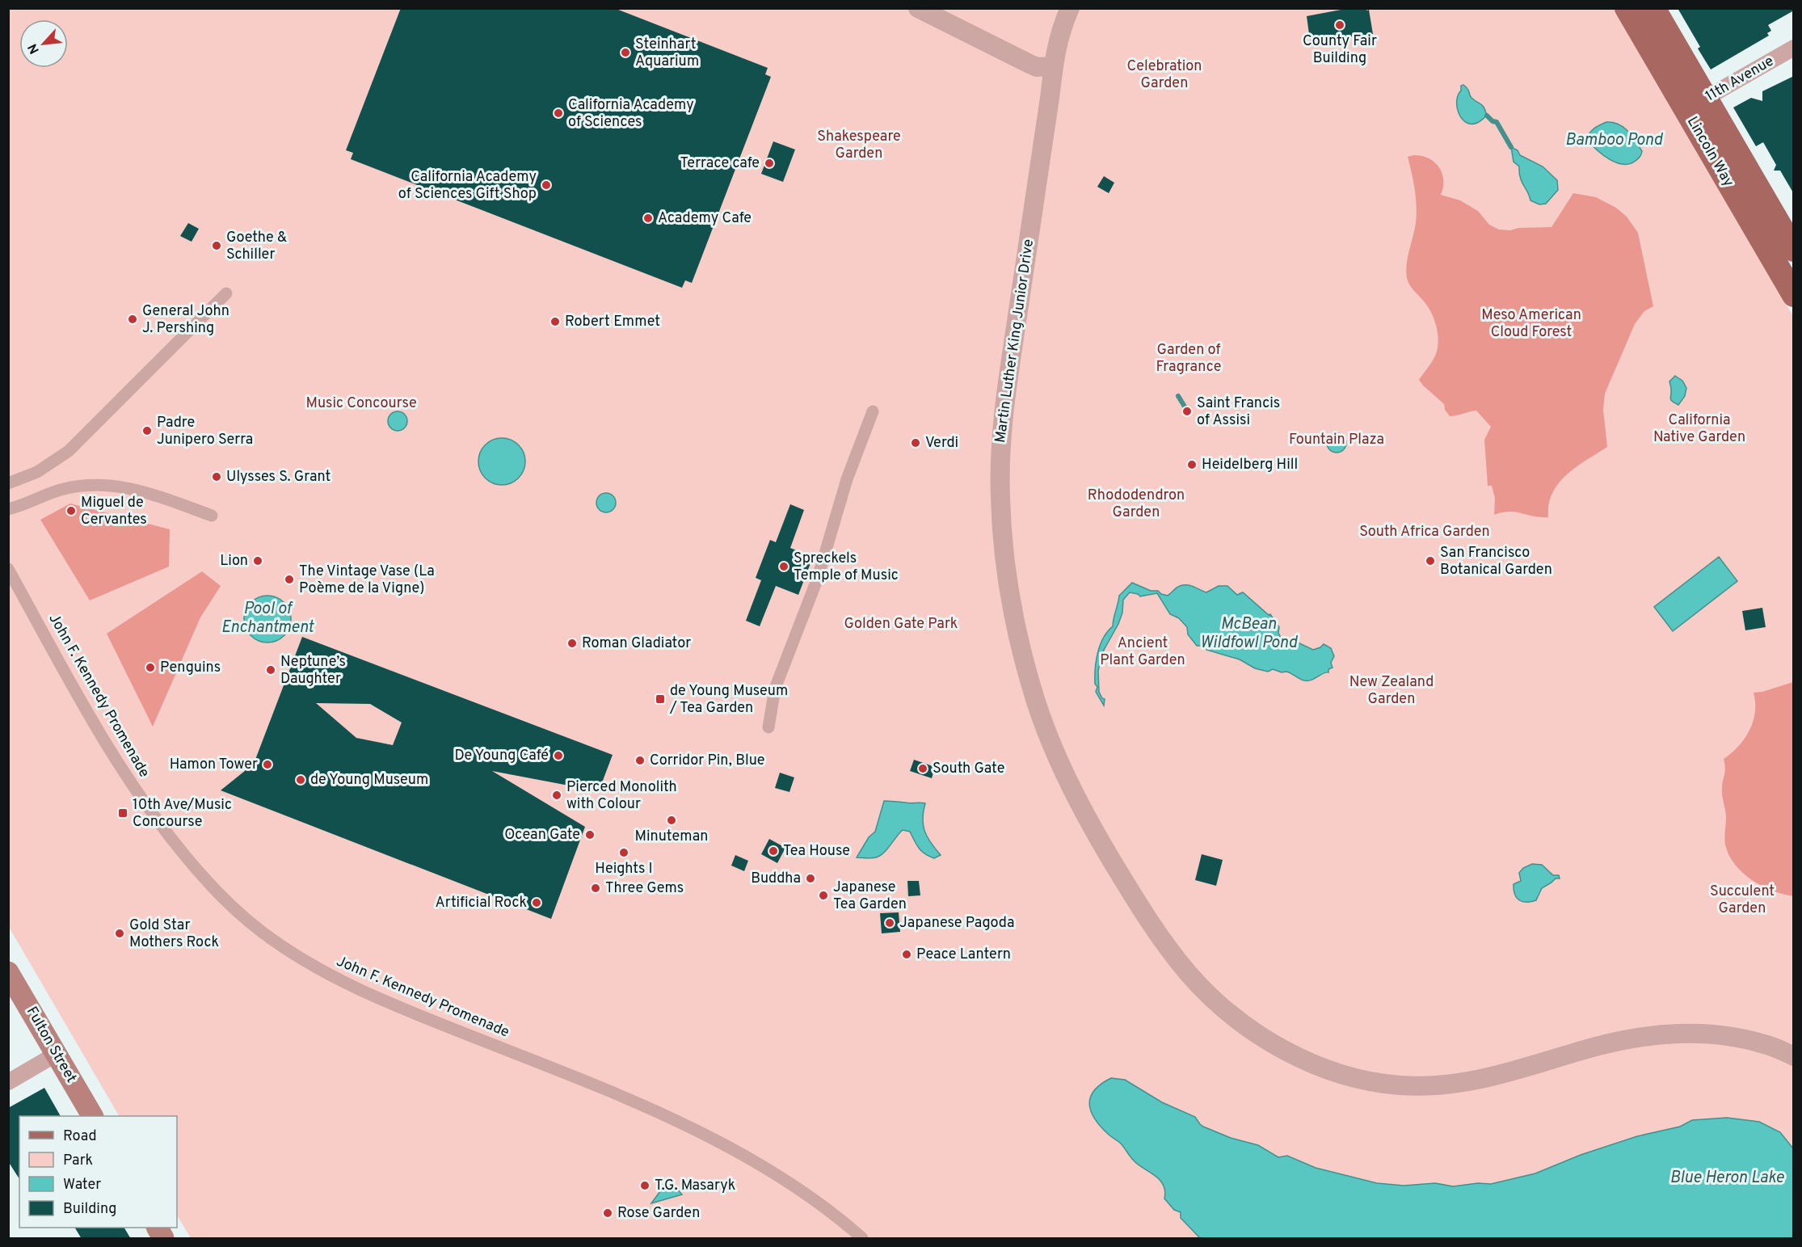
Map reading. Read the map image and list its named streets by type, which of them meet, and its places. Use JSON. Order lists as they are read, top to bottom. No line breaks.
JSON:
{"streets":{"main road":["Lincoln Way","Fulton Street"],"street":["11th Avenue","Martin Luther King Junior Drive","John F. Kennedy Promenade"]},"crossings":[["11th Avenue","Lincoln Way"]],"water":["Bamboo Pond","Pool of Enchantment","McBean Wildfowl Pond","Blue Heron Lake"],"parks":["Celebration Garden","Shakespeare Garden","Meso American Cloud Forest","Garden of Fragrance","Music Concourse","California Native Garden","Fountain Plaza","Rhododendron Garden","South Africa Garden","Golden Gate Park","Ancient Plant Garden","New Zealand Garden","Succulent Garden"],"places":{"other":["County Fair Building","Steinhart Aquarium","California Academy of Sciences","Terrace cafe","California Academy of Sciences Gift Shop","Academy Cafe","Goethe & Schiller","General John J. Pershing","Robert Emmet","Saint Francis of Assisi","Padre Junipero Serra","Verdi","Heidelberg Hill","Ulysses S. Grant","Miguel de Cervantes","Lion","San Francisco Botanical Garden","Spreckels Temple of Music","The Vintage Vase (La Poème de la Vigne)","Roman Gladiator","Penguins","Neptune’s Daughter","De Young Café","Corridor Pin, Blue","Hamon Tower","South Gate","de Young Museum","Pierced Monolith with Colour","Minuteman","Ocean Gate","Tea House","Heights I","Buddha","Three Gems","Japanese Tea Garden","Artificial Rock","Japanese Pagoda","Gold Star Mothers Rock","Peace Lantern","T.G. Masaryk","Rose Garden"],"transit":["de Young Museum / Tea Garden","10th Ave/Music Concourse"]},"legend":["Road","Park","Water","Building"],"north":"bottom left"}
